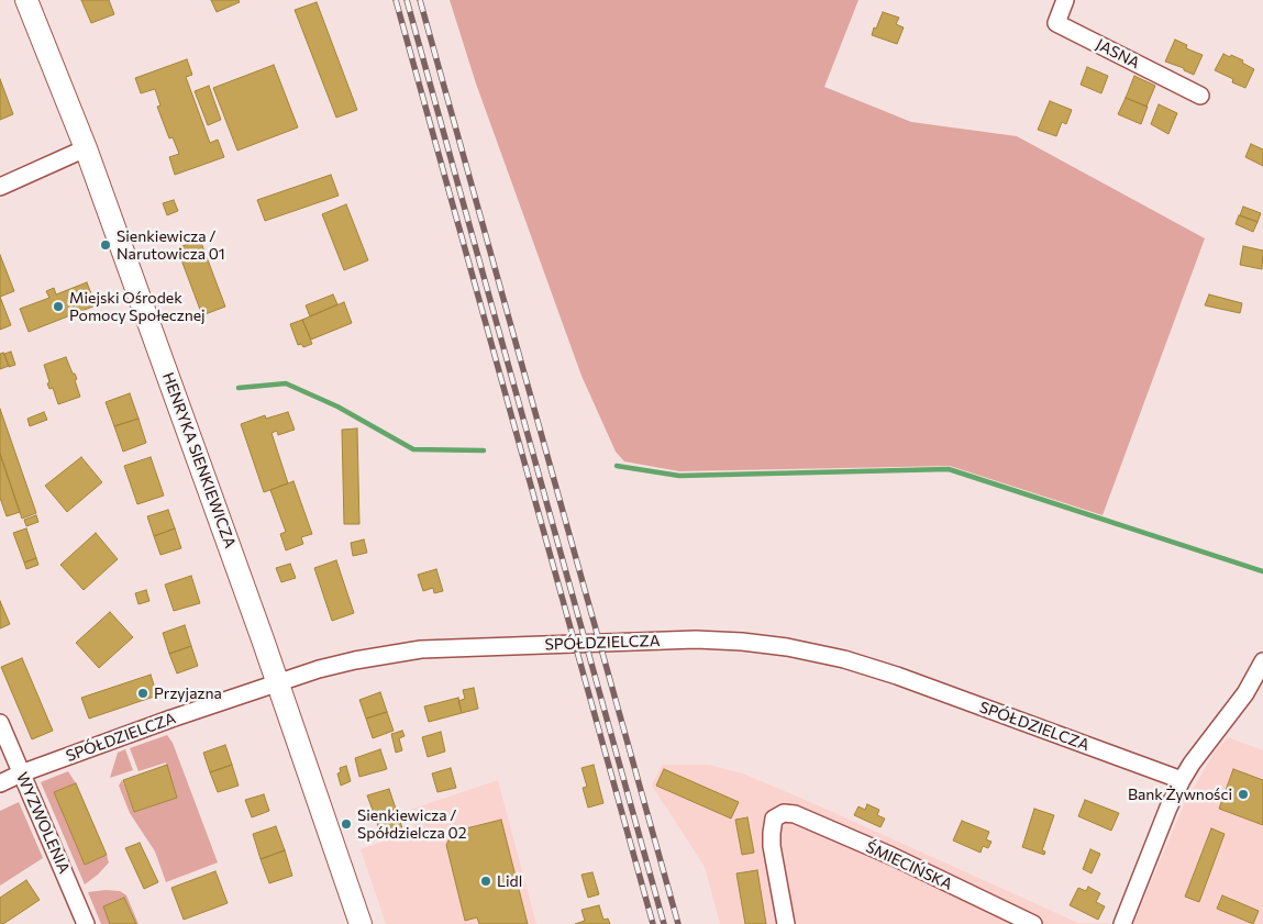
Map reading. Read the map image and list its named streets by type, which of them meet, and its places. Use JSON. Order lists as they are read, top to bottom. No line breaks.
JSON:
{"streets":{"street":["JASNA","HENRYKA SIENKIEWICZA","SPÓŁDZIELCZA","WYZWOLENIA","ŚMIECIŃSKA"]},"crossings":[["HENRYKA SIENKIEWICZA","SPÓŁDZIELCZA"],["SPÓŁDZIELCZA","WYZWOLENIA"]],"places":["Sienkiewicza / Narutowicza 01","Miejski Ośrodek Pomocy Społecznej","Przyjazna","Bank Żywności","Sienkiewicza / Spółdzielcza 02","Lidl"]}
